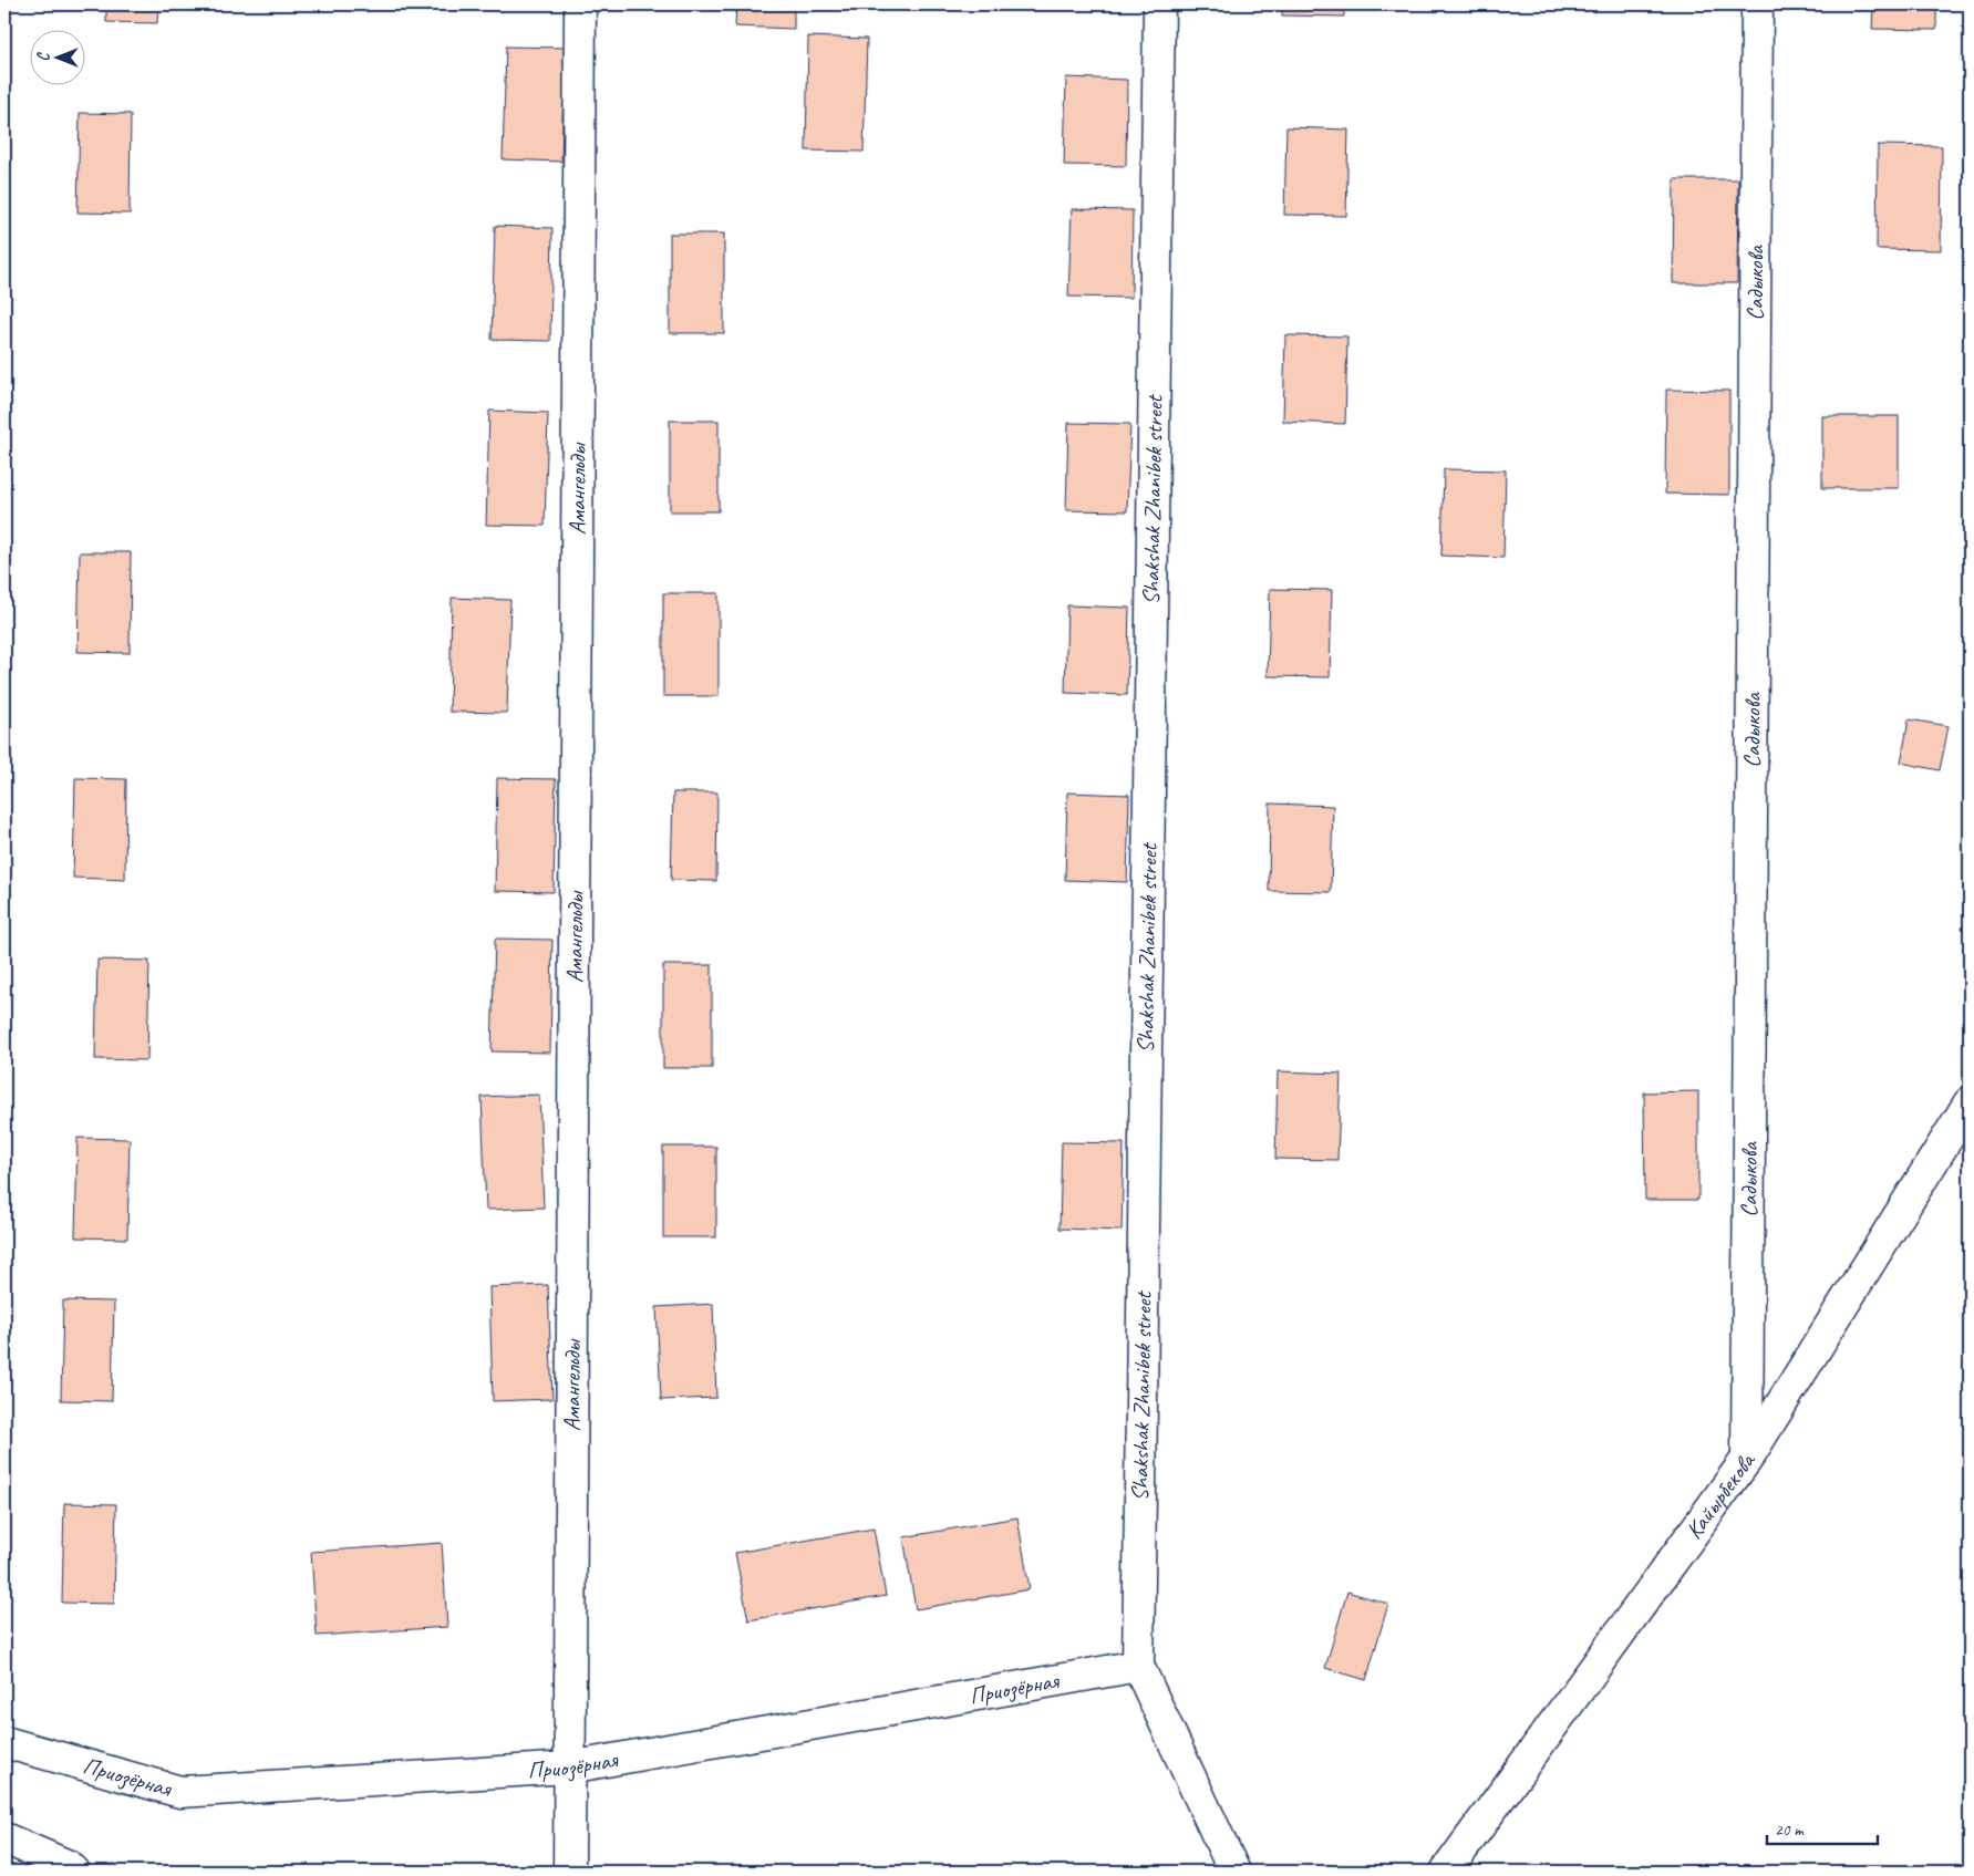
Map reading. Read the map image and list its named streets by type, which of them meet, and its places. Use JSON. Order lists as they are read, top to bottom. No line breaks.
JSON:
{"streets":{"street":["Садыкова","Амангельды","Shakshak Zhanibek street","Кайырбекова","Приозёрная"]},"crossings":[["Садыкова","Кайырбекова"],["Амангельды","Приозёрная"],["Shakshak Zhanibek street","Приозёрная"]],"scale_bar":"20 m","north":"left"}
